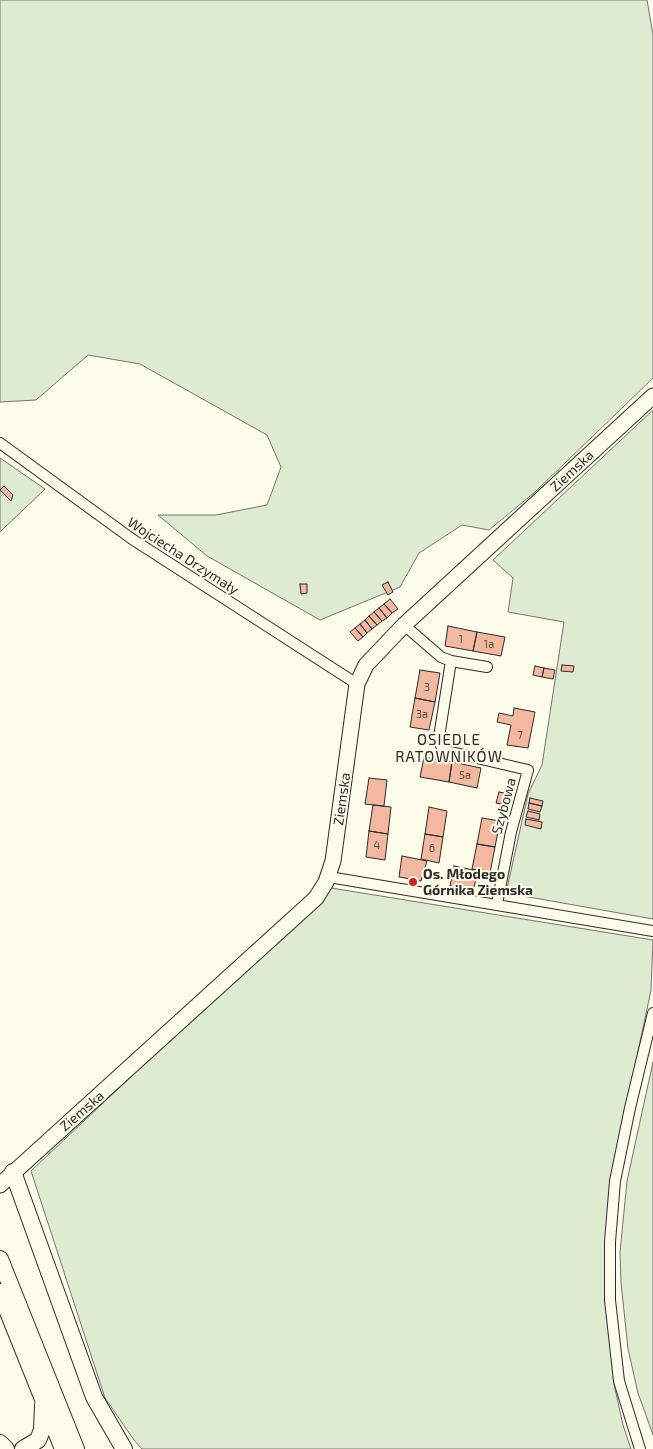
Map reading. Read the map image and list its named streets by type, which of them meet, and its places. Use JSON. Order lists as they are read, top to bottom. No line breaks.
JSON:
{"streets":{"street":["Ziemska","Wojciecha Drzymały","Szybowa"]},"crossings":[["Ziemska","Wojciecha Drzymały"]],"districts":["OSIEDLE RATOWNIKÓW"],"places":["Os. Młodego Górnika Ziemska"],"house_numbers":["1","1a","3","3a","7","5a","4","6"]}
